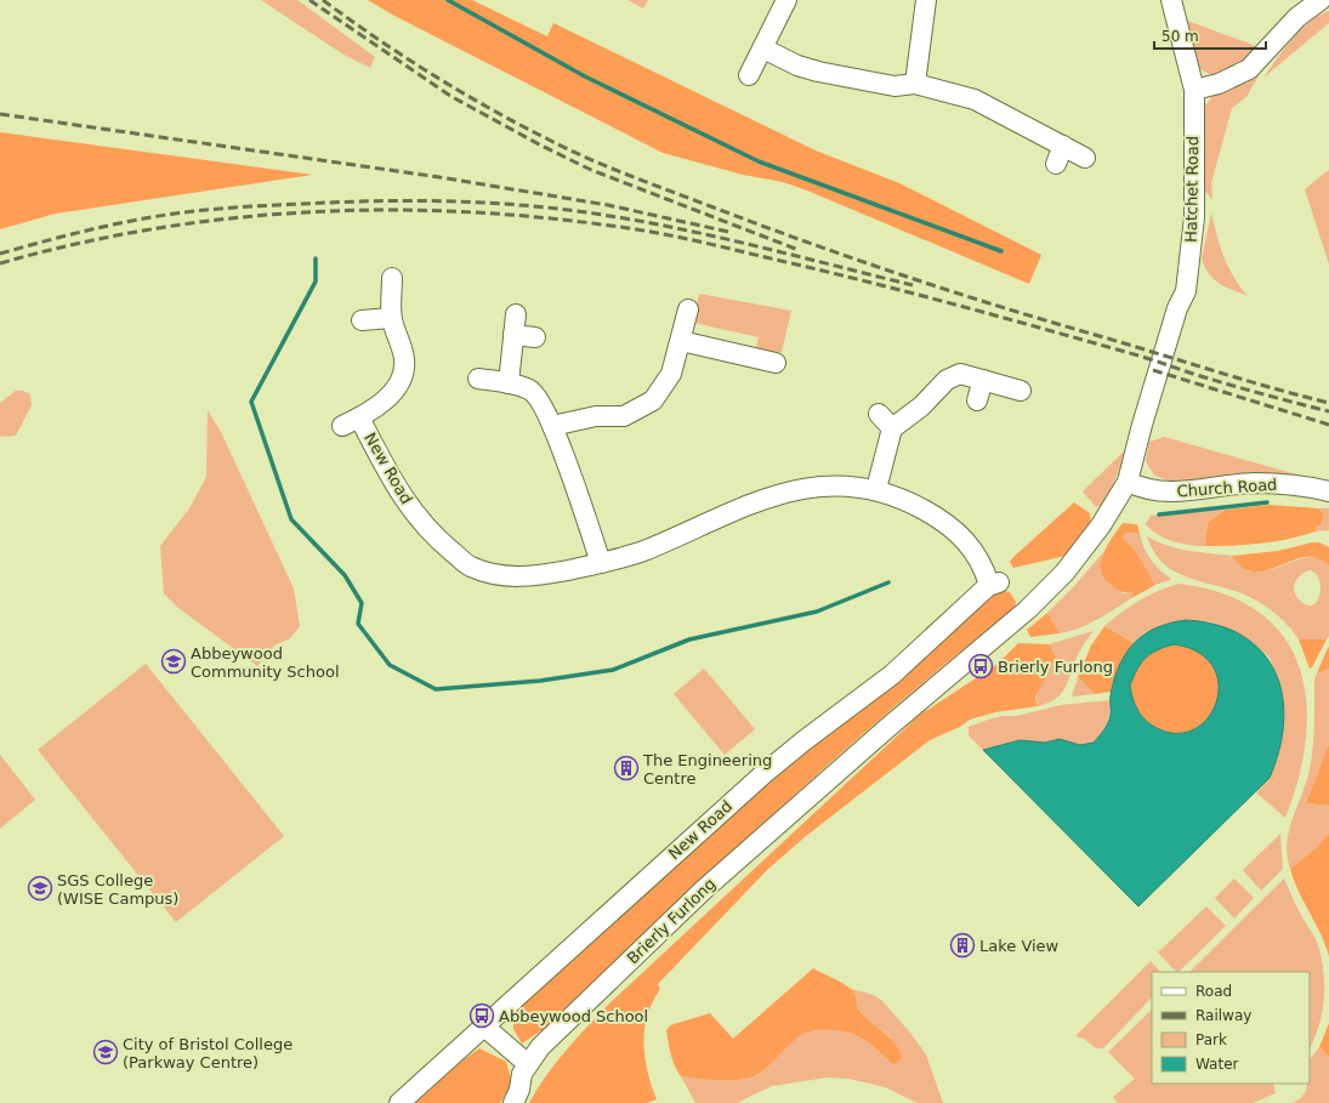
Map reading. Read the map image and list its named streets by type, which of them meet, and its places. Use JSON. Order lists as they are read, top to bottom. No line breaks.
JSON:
{"streets":{"street":["Hatchet Road","New Road","Church Road","Brierly Furlong"]},"crossings":[["Hatchet Road","Brierly Furlong"],["Church Road","Brierly Furlong"]],"places":{"school or university":["Abbeywood Community School","SGS College (WISE Campus)","City of Bristol College (Parkway Centre)"],"bus stop":["Brierly Furlong","Abbeywood School"],"building":["The Engineering Centre","Lake View"]},"legend":["Road","Railway","Park","Water"],"scale_bar":"50 m"}
